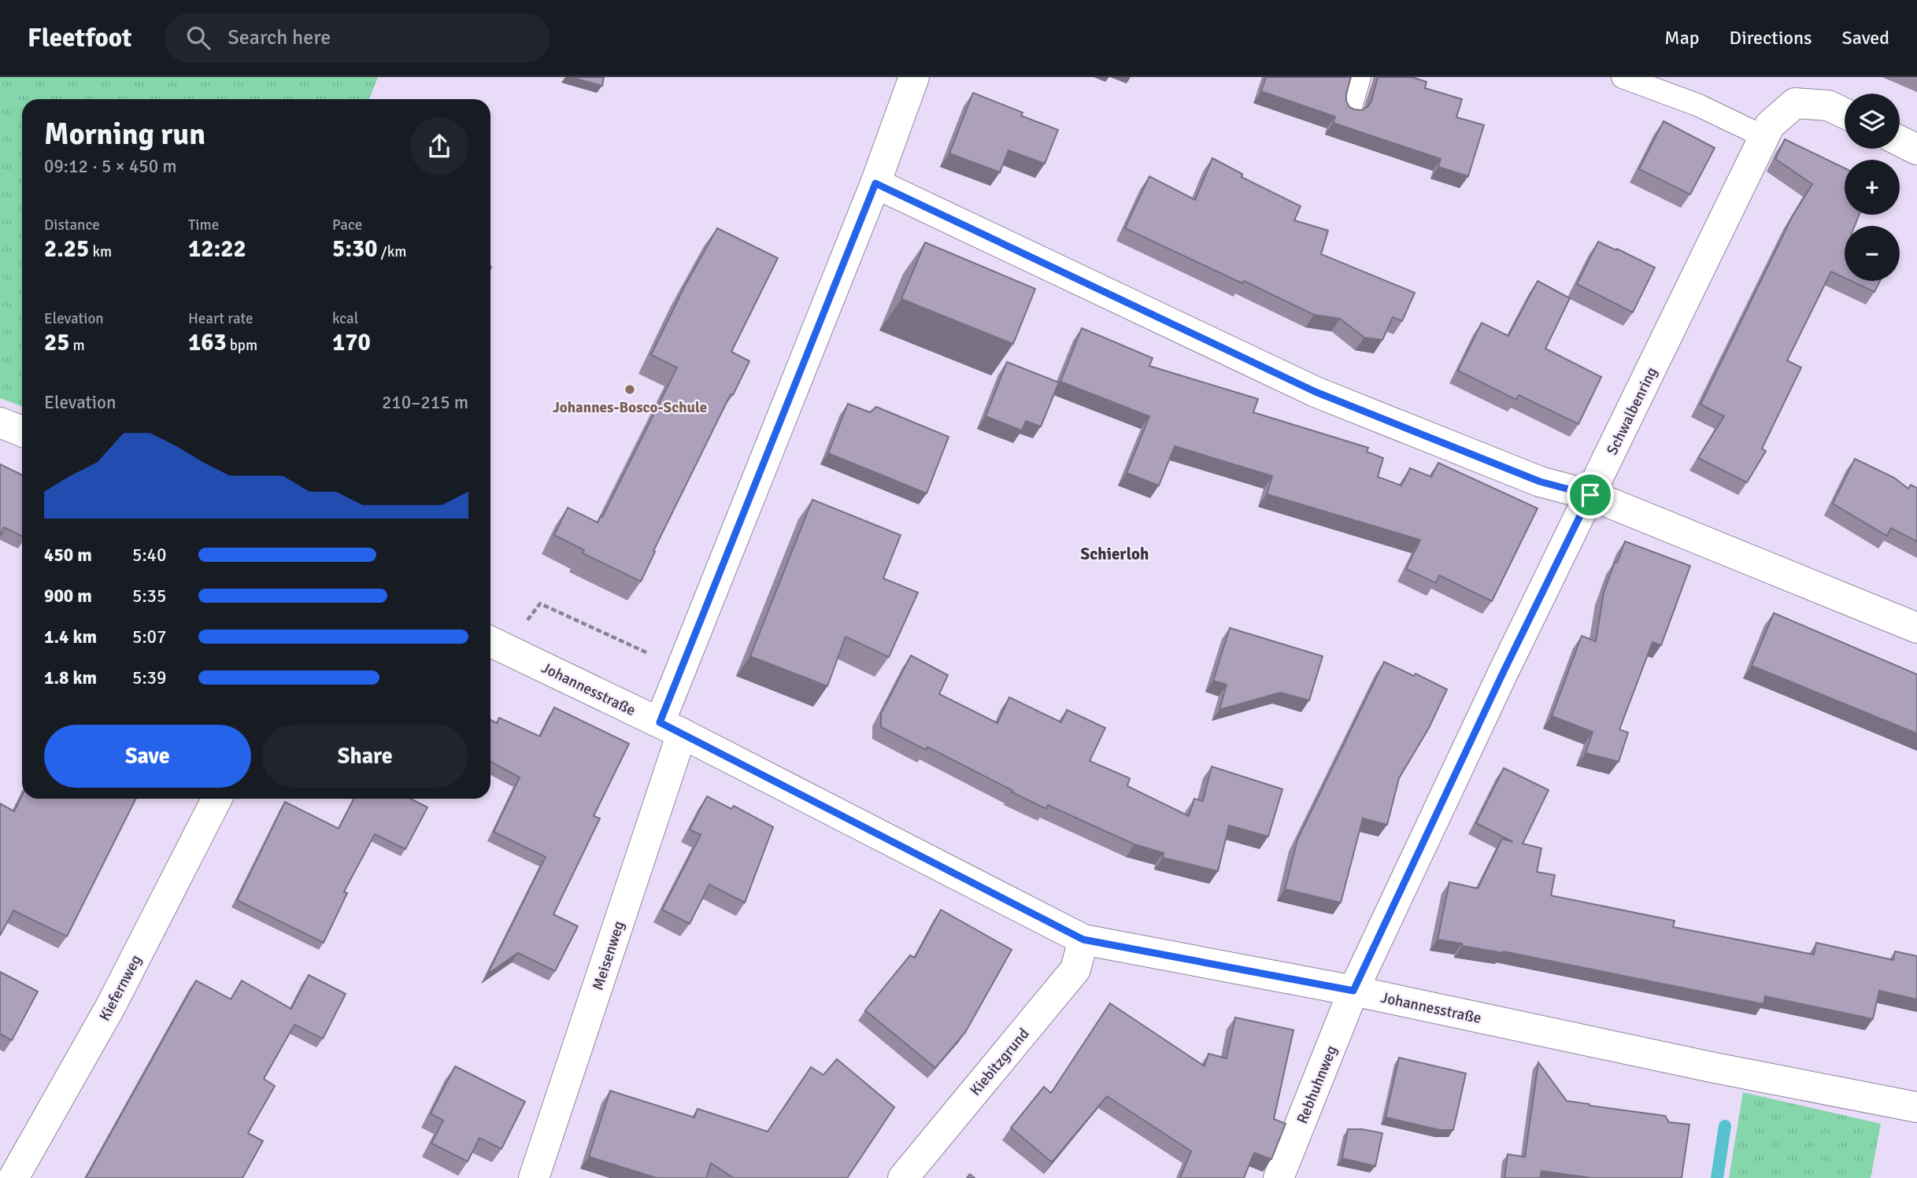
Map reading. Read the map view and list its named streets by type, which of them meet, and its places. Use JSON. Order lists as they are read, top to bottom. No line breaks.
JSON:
{"streets":{"street":["Schwalbenring","Johannesstraße","Meisenweg","Kiefernweg","Kiebitzgrund","Rebhuhnweg"]},"crossings":[["Schwalbenring","Johannesstraße"],["Schwalbenring","Rebhuhnweg"],["Johannesstraße","Meisenweg"],["Johannesstraße","Kiebitzgrund"],["Johannesstraße","Rebhuhnweg"]],"districts":["Schierloh"],"places":["Johannes-Bosco-Schule"],"page":{"header":"Fleetfoot","search":"Search here","nav":["Map","Directions","Saved"],"map_buttons":["+","−"],"heading":["Morning run","09:12 · 5 × 450 m"],"stats":[["Distance","2.25 km"],["Time","12:22"],["Pace","5:30 /km"],["Elevation","25 m"],["Heart rate","163 bpm"],["kcal","170"]],"chart":["Elevation","210–215 m"],"list":[{"name":"450 m","note":"5:40"},{"name":"900 m","note":"5:35"},{"name":"1.4 km","note":"5:07"},{"name":"1.8 km","note":"5:39"}],"buttons":["Save","Share"]}}
